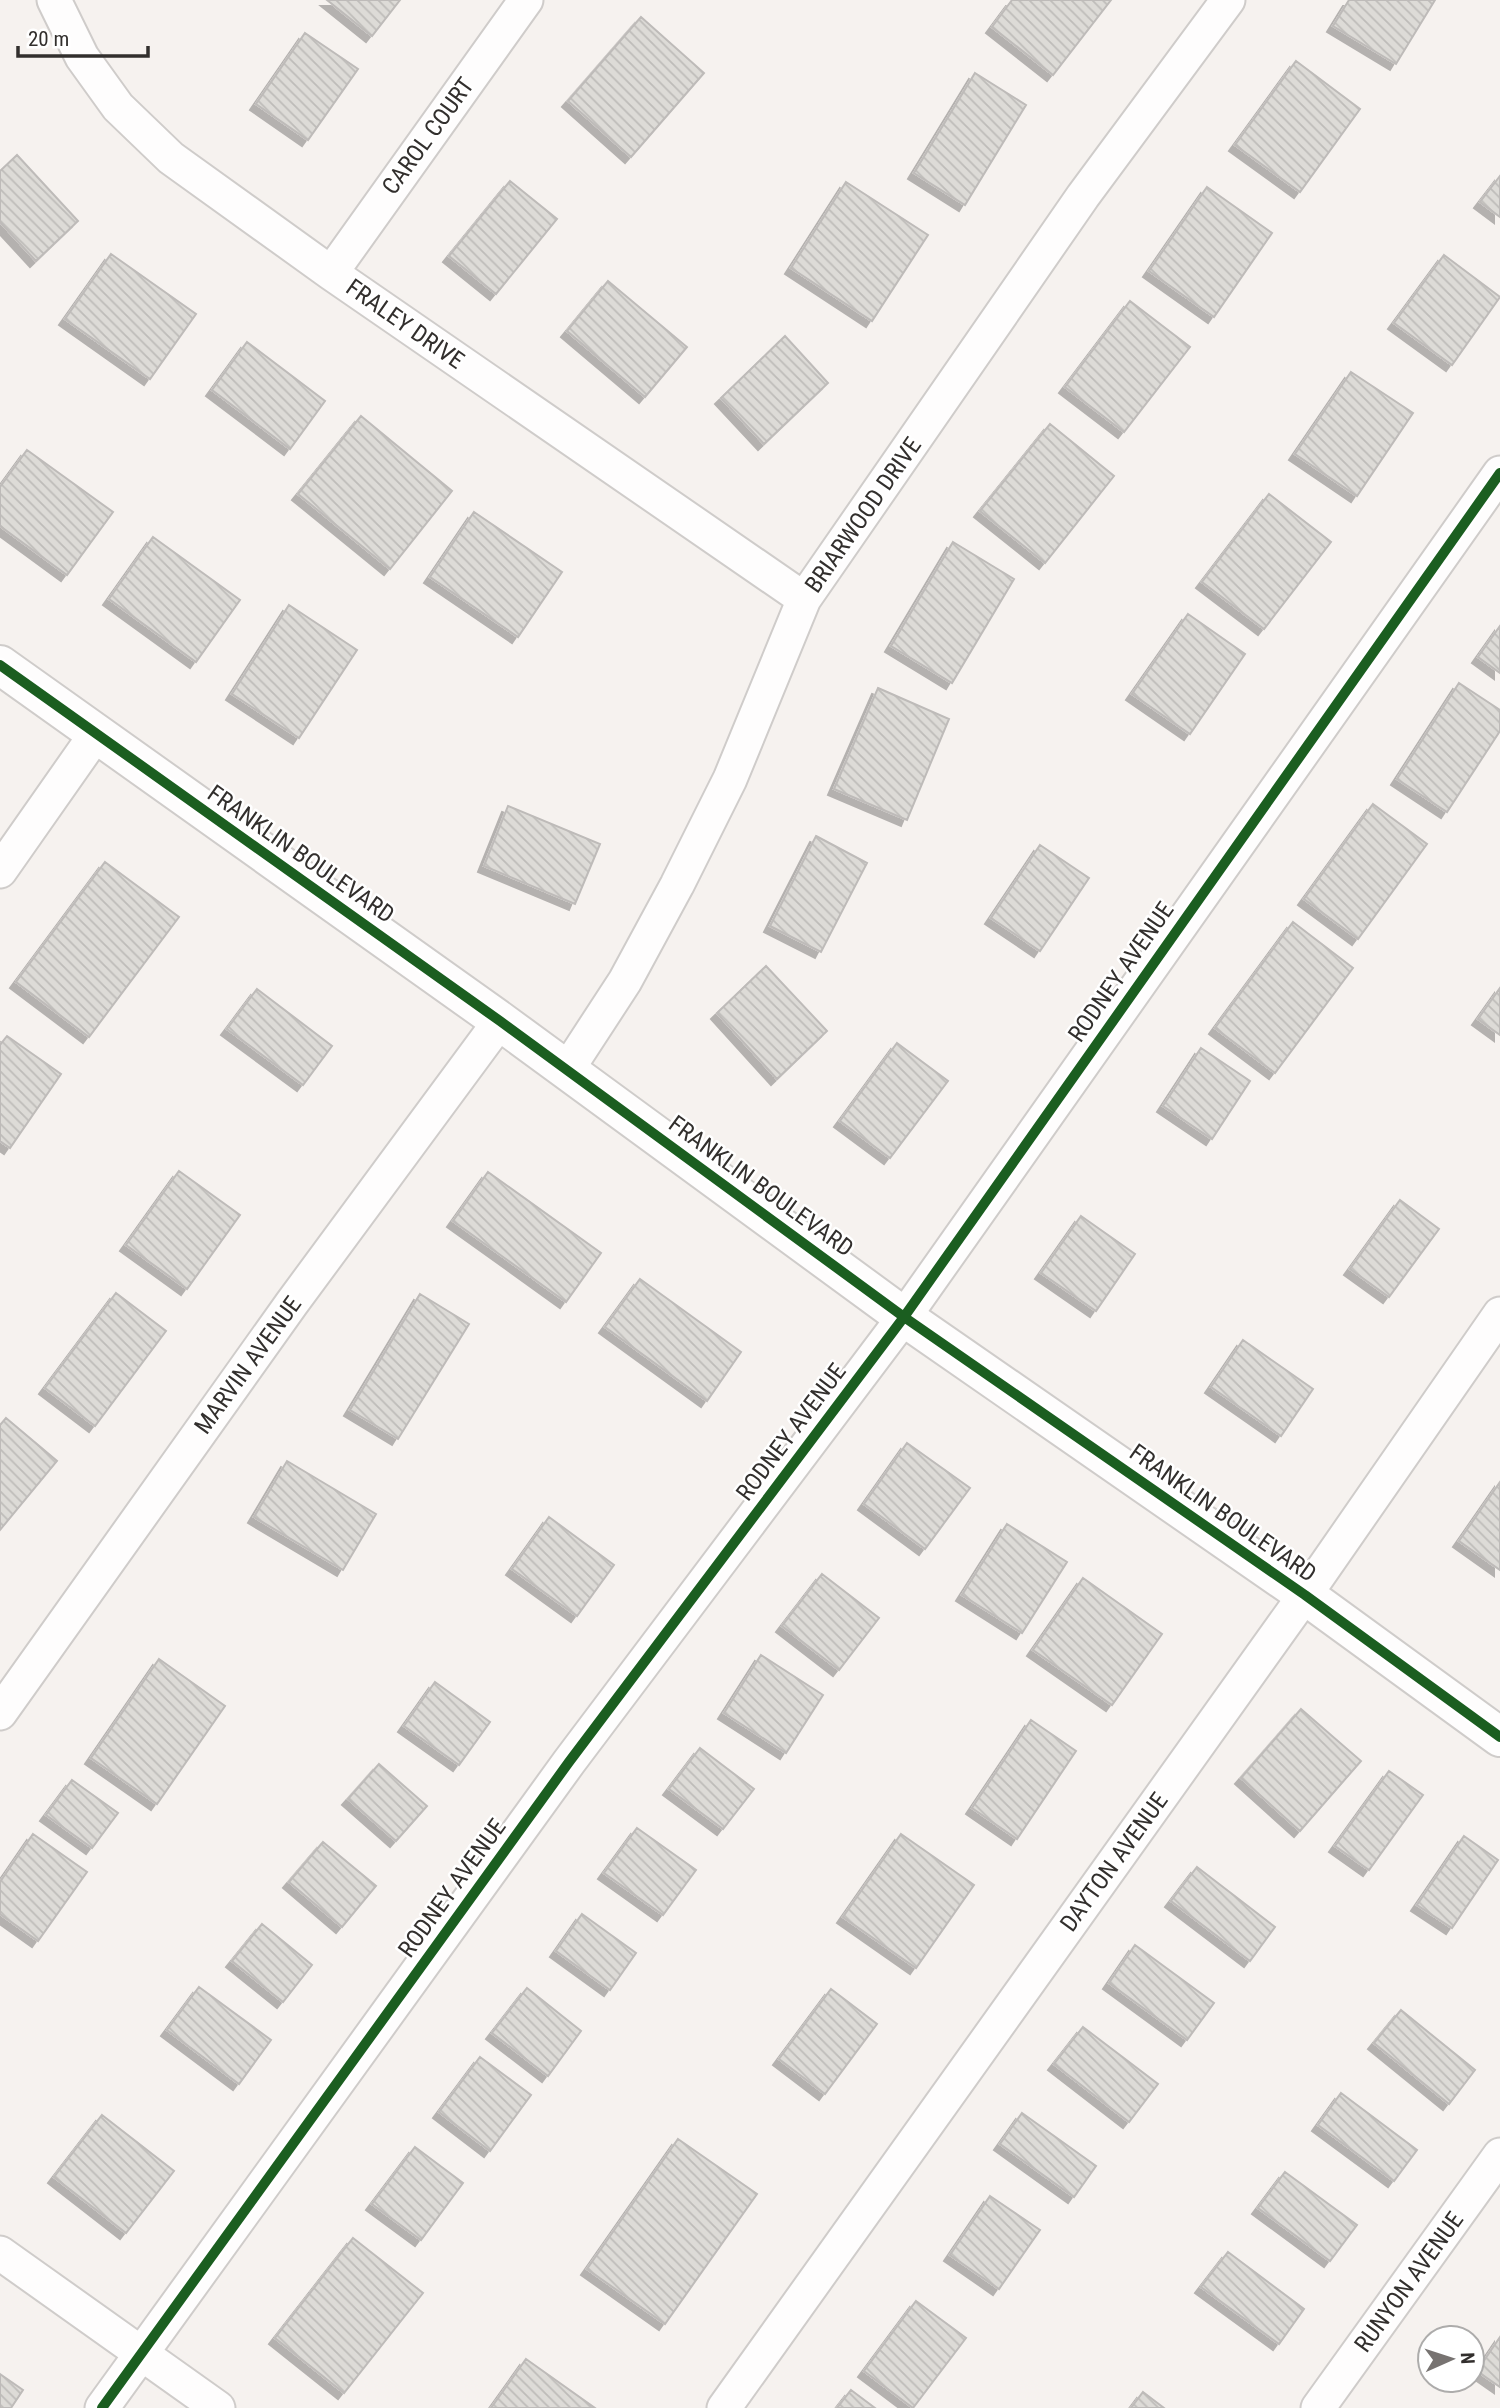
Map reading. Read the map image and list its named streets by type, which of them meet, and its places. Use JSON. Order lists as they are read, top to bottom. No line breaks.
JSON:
{"streets":{"street":["CAROL COURT","FRALEY DRIVE","BRIARWOOD DRIVE","FRANKLIN BOULEVARD","RODNEY AVENUE","MARVIN AVENUE","DAYTON AVENUE","RUNYON AVENUE"]},"crossings":[["CAROL COURT","FRALEY DRIVE"],["FRALEY DRIVE","BRIARWOOD DRIVE"],["BRIARWOOD DRIVE","FRANKLIN BOULEVARD"],["FRANKLIN BOULEVARD","RODNEY AVENUE"],["FRANKLIN BOULEVARD","MARVIN AVENUE"],["FRANKLIN BOULEVARD","DAYTON AVENUE"]],"scale_bar":"20 m","north":"right"}
